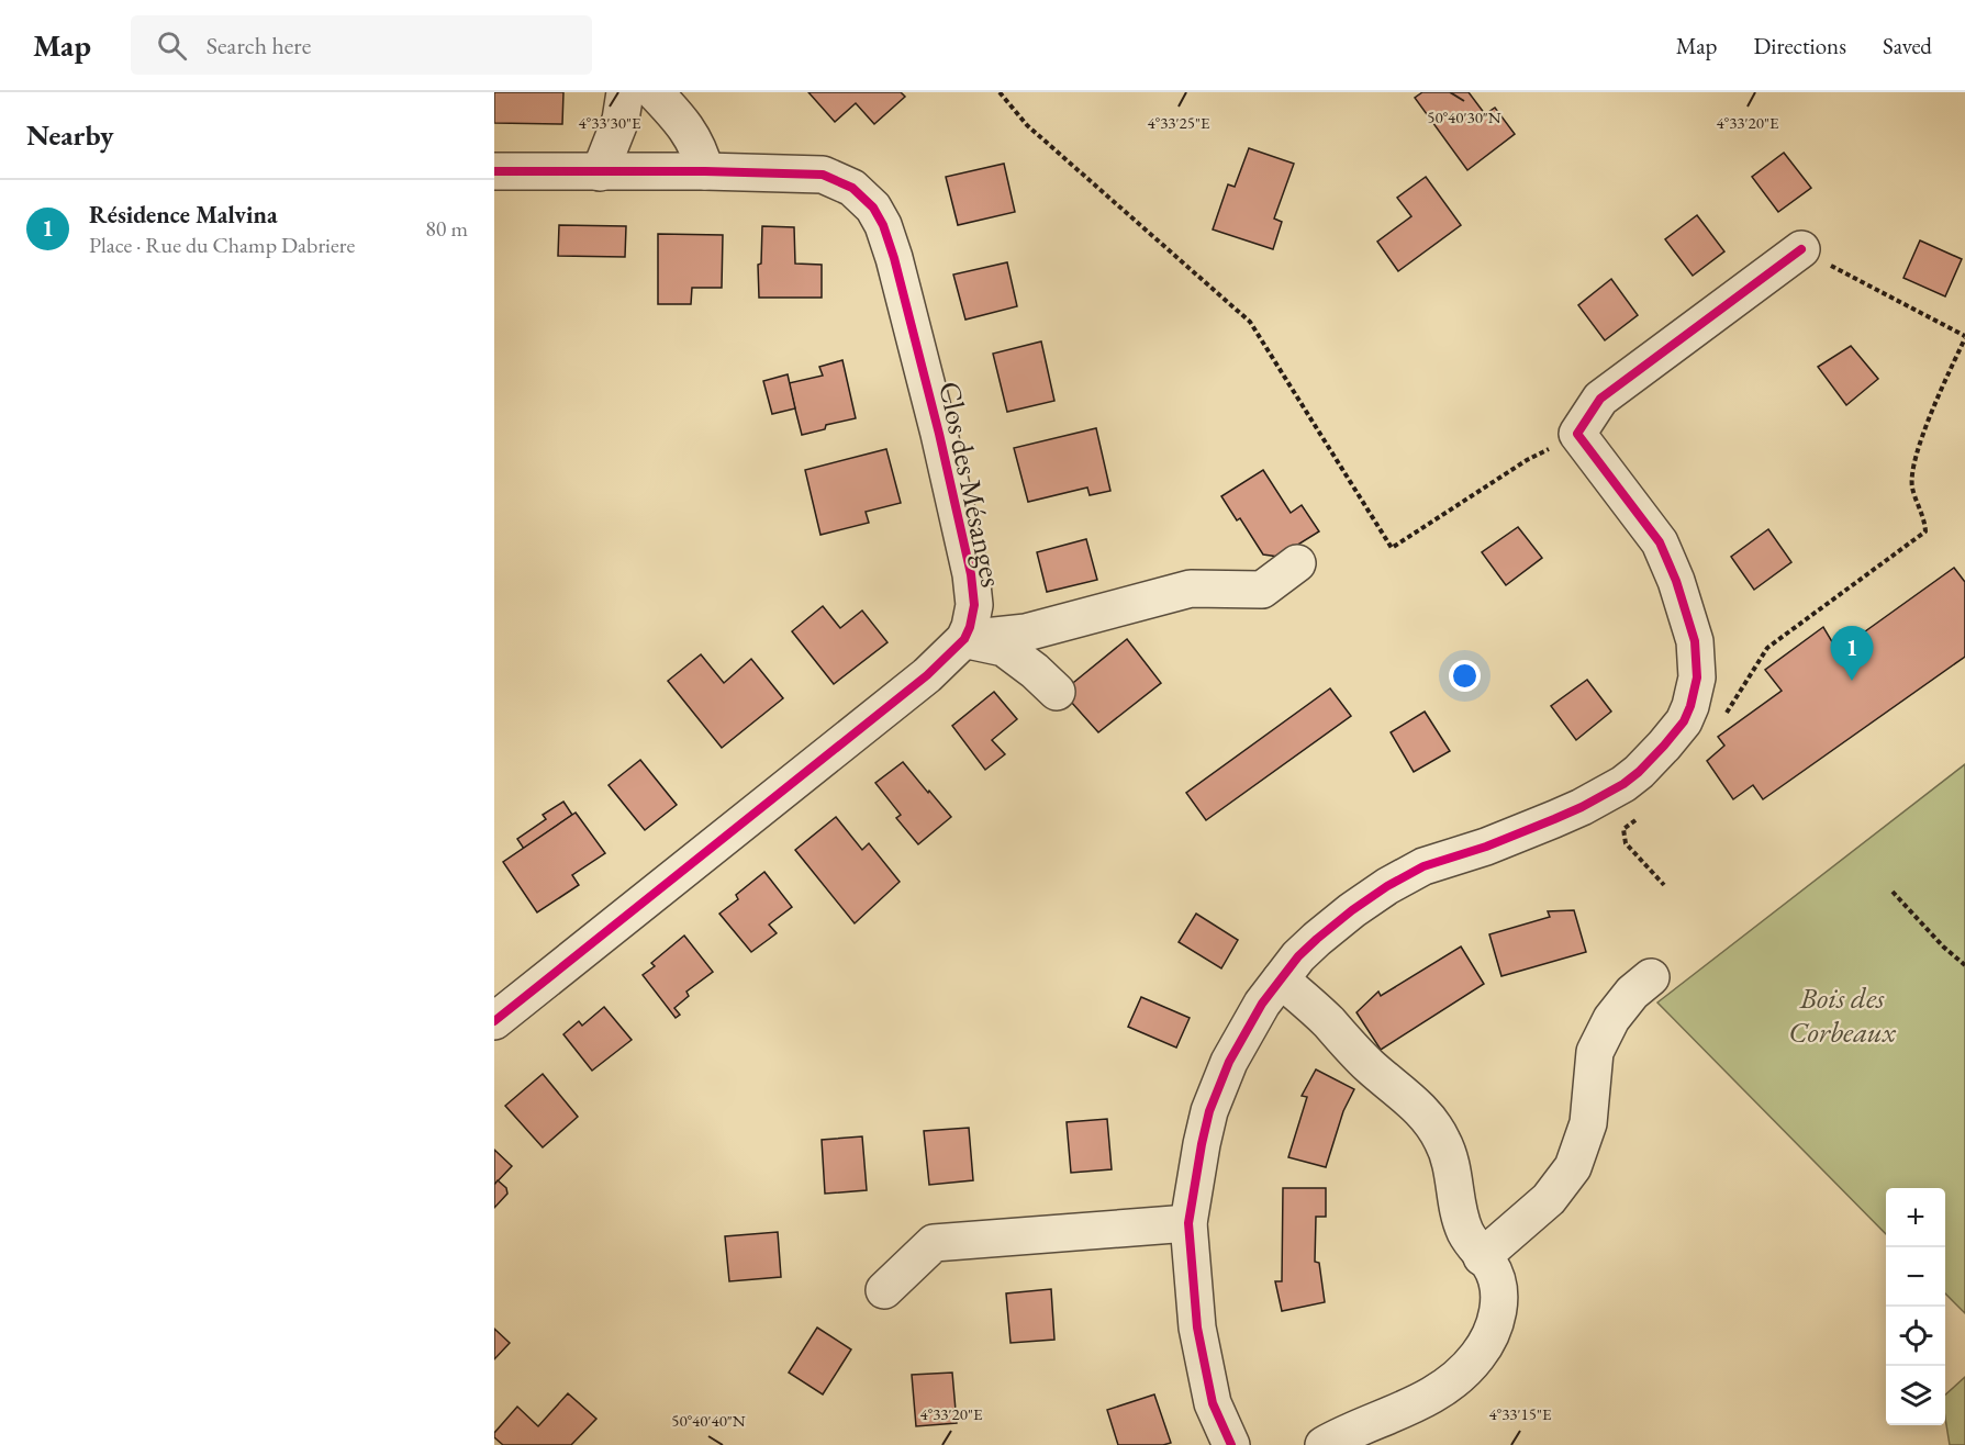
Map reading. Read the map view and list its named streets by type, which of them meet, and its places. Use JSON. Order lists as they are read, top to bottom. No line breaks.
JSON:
{"streets":{"street":["Clos des Mésanges"]},"parks":["Bois des Corbeaux"],"page":{"header":"Map","search":"Search here","nav":["Map","Directions","Saved"],"heading":"Nearby","list":[{"mark":"1","name":"Résidence Malvina","note":"Place · Rue du Champ Dabriere","value":"80 m"}],"pins":"1","map_buttons":["+","−"]},"coordinates":["50°40'30\"N","4°33'30\"E","4°33'25\"E","4°33'20\"E","4°33'15\"E","50°40'40\"N"]}
